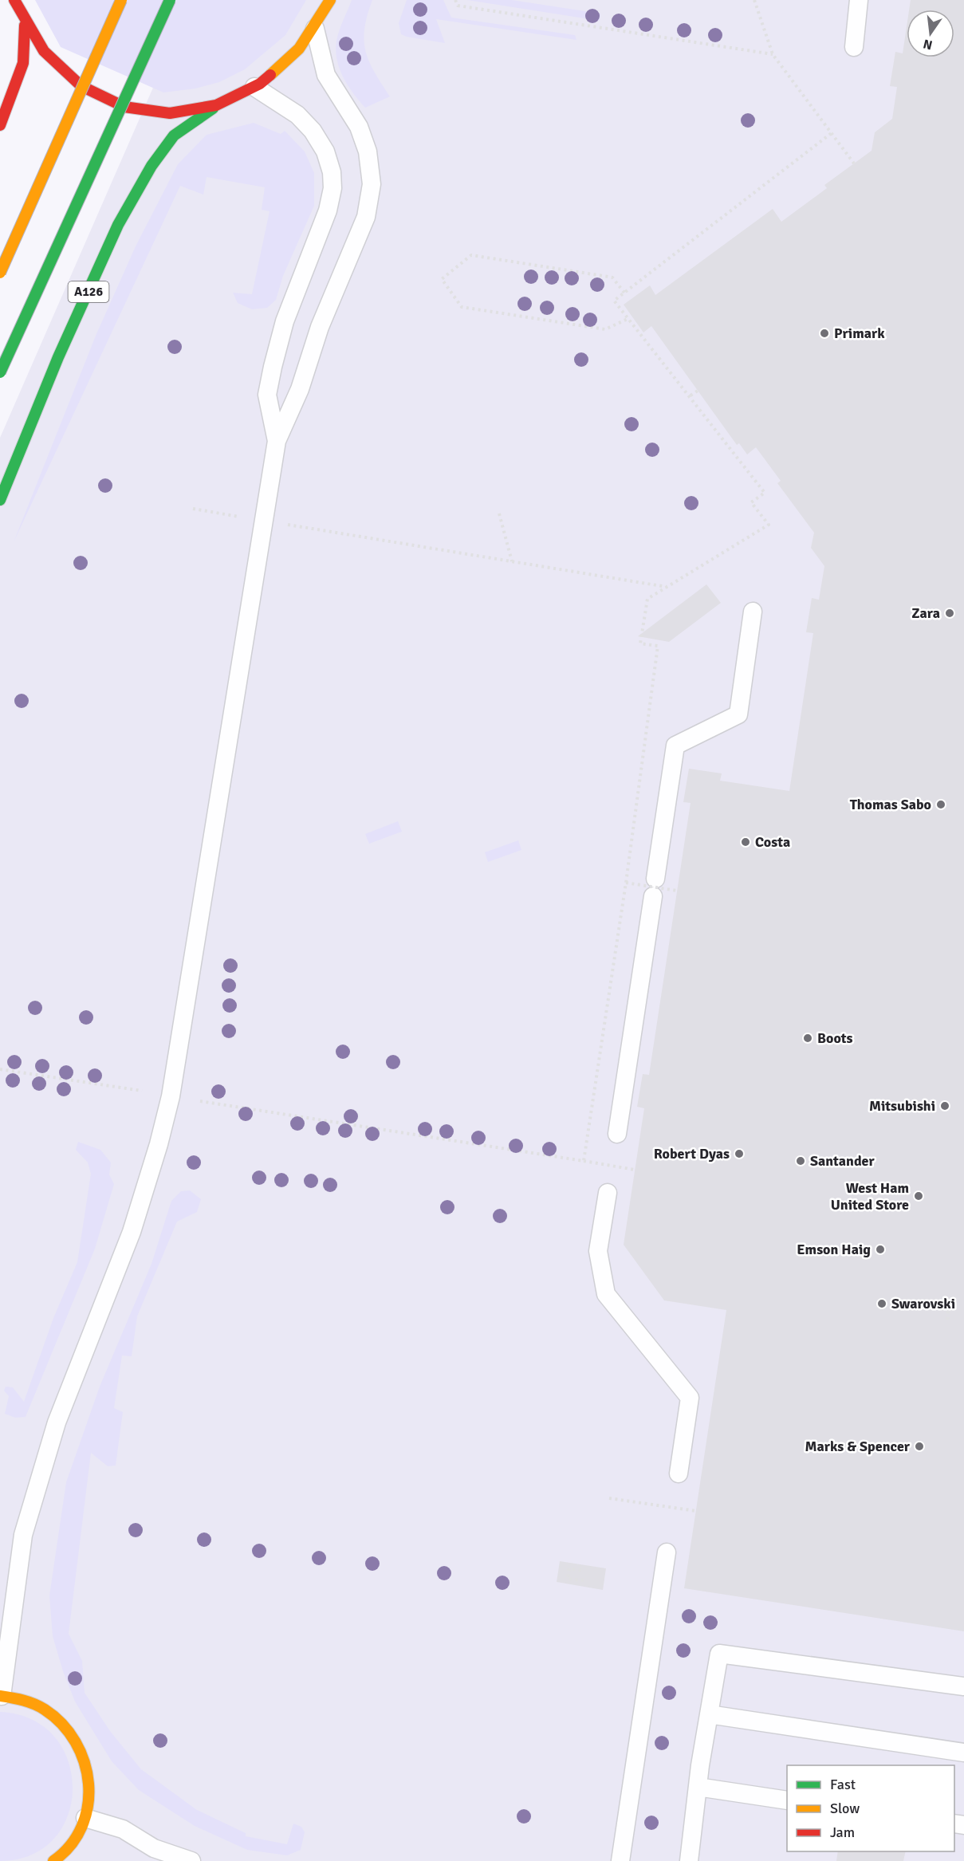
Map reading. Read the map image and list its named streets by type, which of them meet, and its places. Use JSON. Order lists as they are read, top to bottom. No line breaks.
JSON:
{"streets":{"main road":["A126"]},"places":["Primark","Zara","Thomas Sabo","Costa","Boots","Mitsubishi","Robert Dyas","Santander","West Ham United Store","Emson Haig","Swarovski","Marks & Spencer"],"legend":["Fast","Slow","Jam"],"north":"bottom"}
